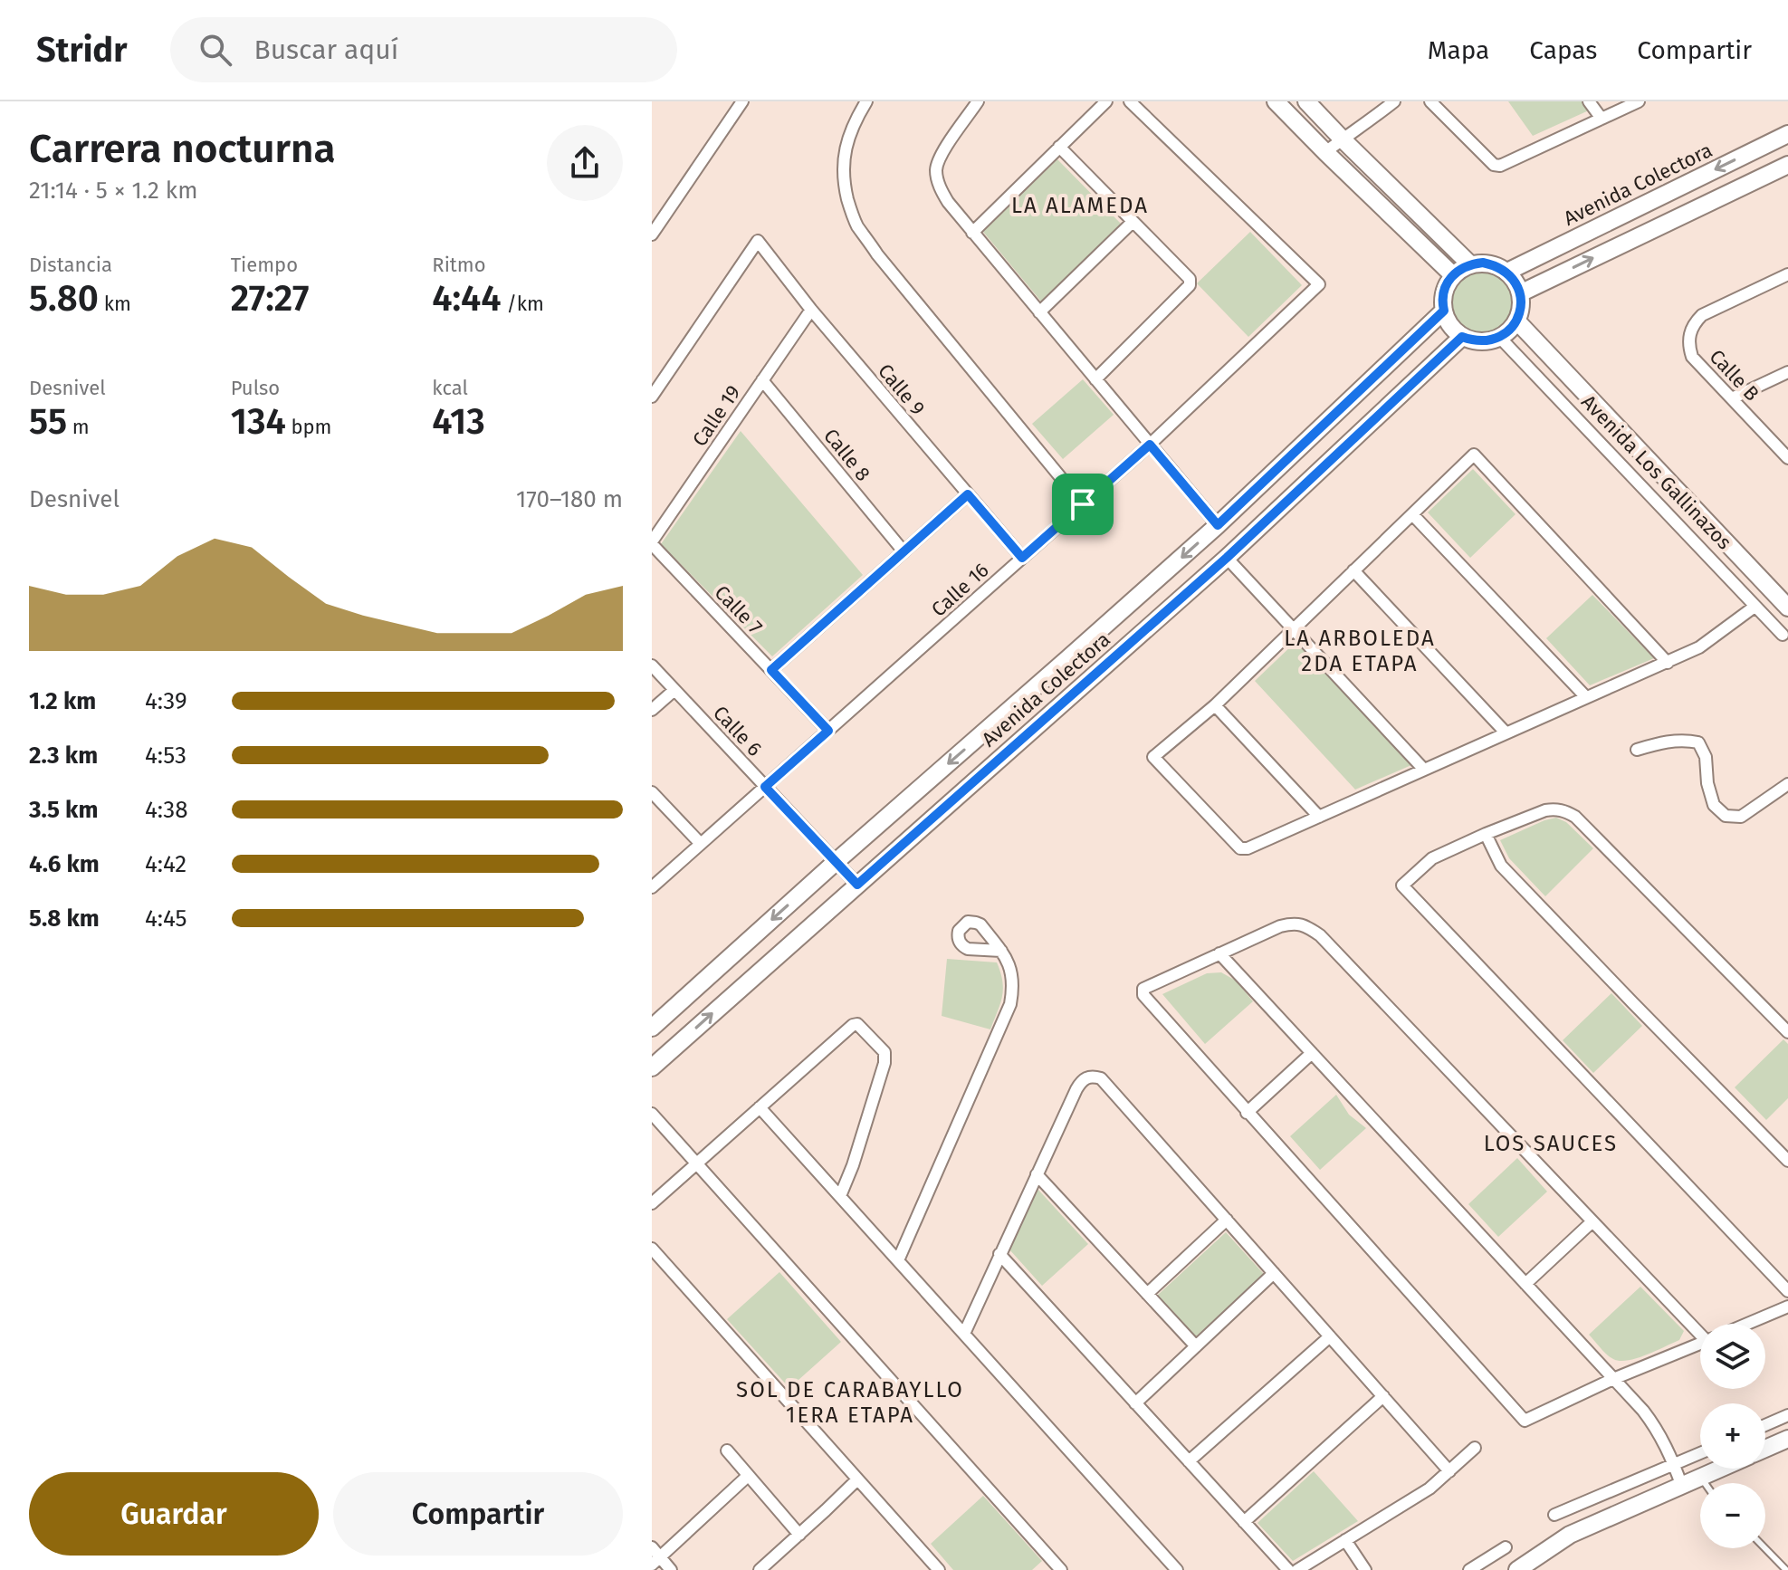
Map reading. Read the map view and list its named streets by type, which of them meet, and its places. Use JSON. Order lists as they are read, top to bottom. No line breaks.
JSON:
{"streets":{"street":["Avenida Colectora","Calle B","Calle 9","Calle 19","Calle 8","Avenida Los Gallinazos","Calle 16","Calle 7","Calle 6"]},"crossings":[["Avenida Colectora","Avenida Los Gallinazos"],["Avenida Colectora","Calle 6"],["Calle 9","Calle 19"],["Calle 9","Calle 16"],["Calle 19","Calle 8"],["Calle 19","Calle 7"],["Calle 16","Calle 7"],["Calle 16","Calle 6"]],"districts":["LA ALAMEDA","LA ARBOLEDA 2DA ETAPA","LOS SAUCES","SOL DE CARABAYLLO 1ERA ETAPA"],"page":{"header":"Stridr","search":"Buscar aquí","nav":["Mapa","Capas","Compartir"],"heading":["Carrera nocturna","21:14 · 5 × 1.2 km"],"stats":[["Distancia","5.80 km"],["Tiempo","27:27"],["Ritmo","4:44 /km"],["Desnivel","55 m"],["Pulso","134 bpm"],["kcal","413"]],"chart":["Desnivel","170–180 m"],"list":[{"name":"1.2 km","note":"4:39"},{"name":"2.3 km","note":"4:53"},{"name":"3.5 km","note":"4:38"},{"name":"4.6 km","note":"4:42"},{"name":"5.8 km","note":"4:45"}],"map_buttons":["+","−"],"buttons":["Guardar","Compartir"]}}
